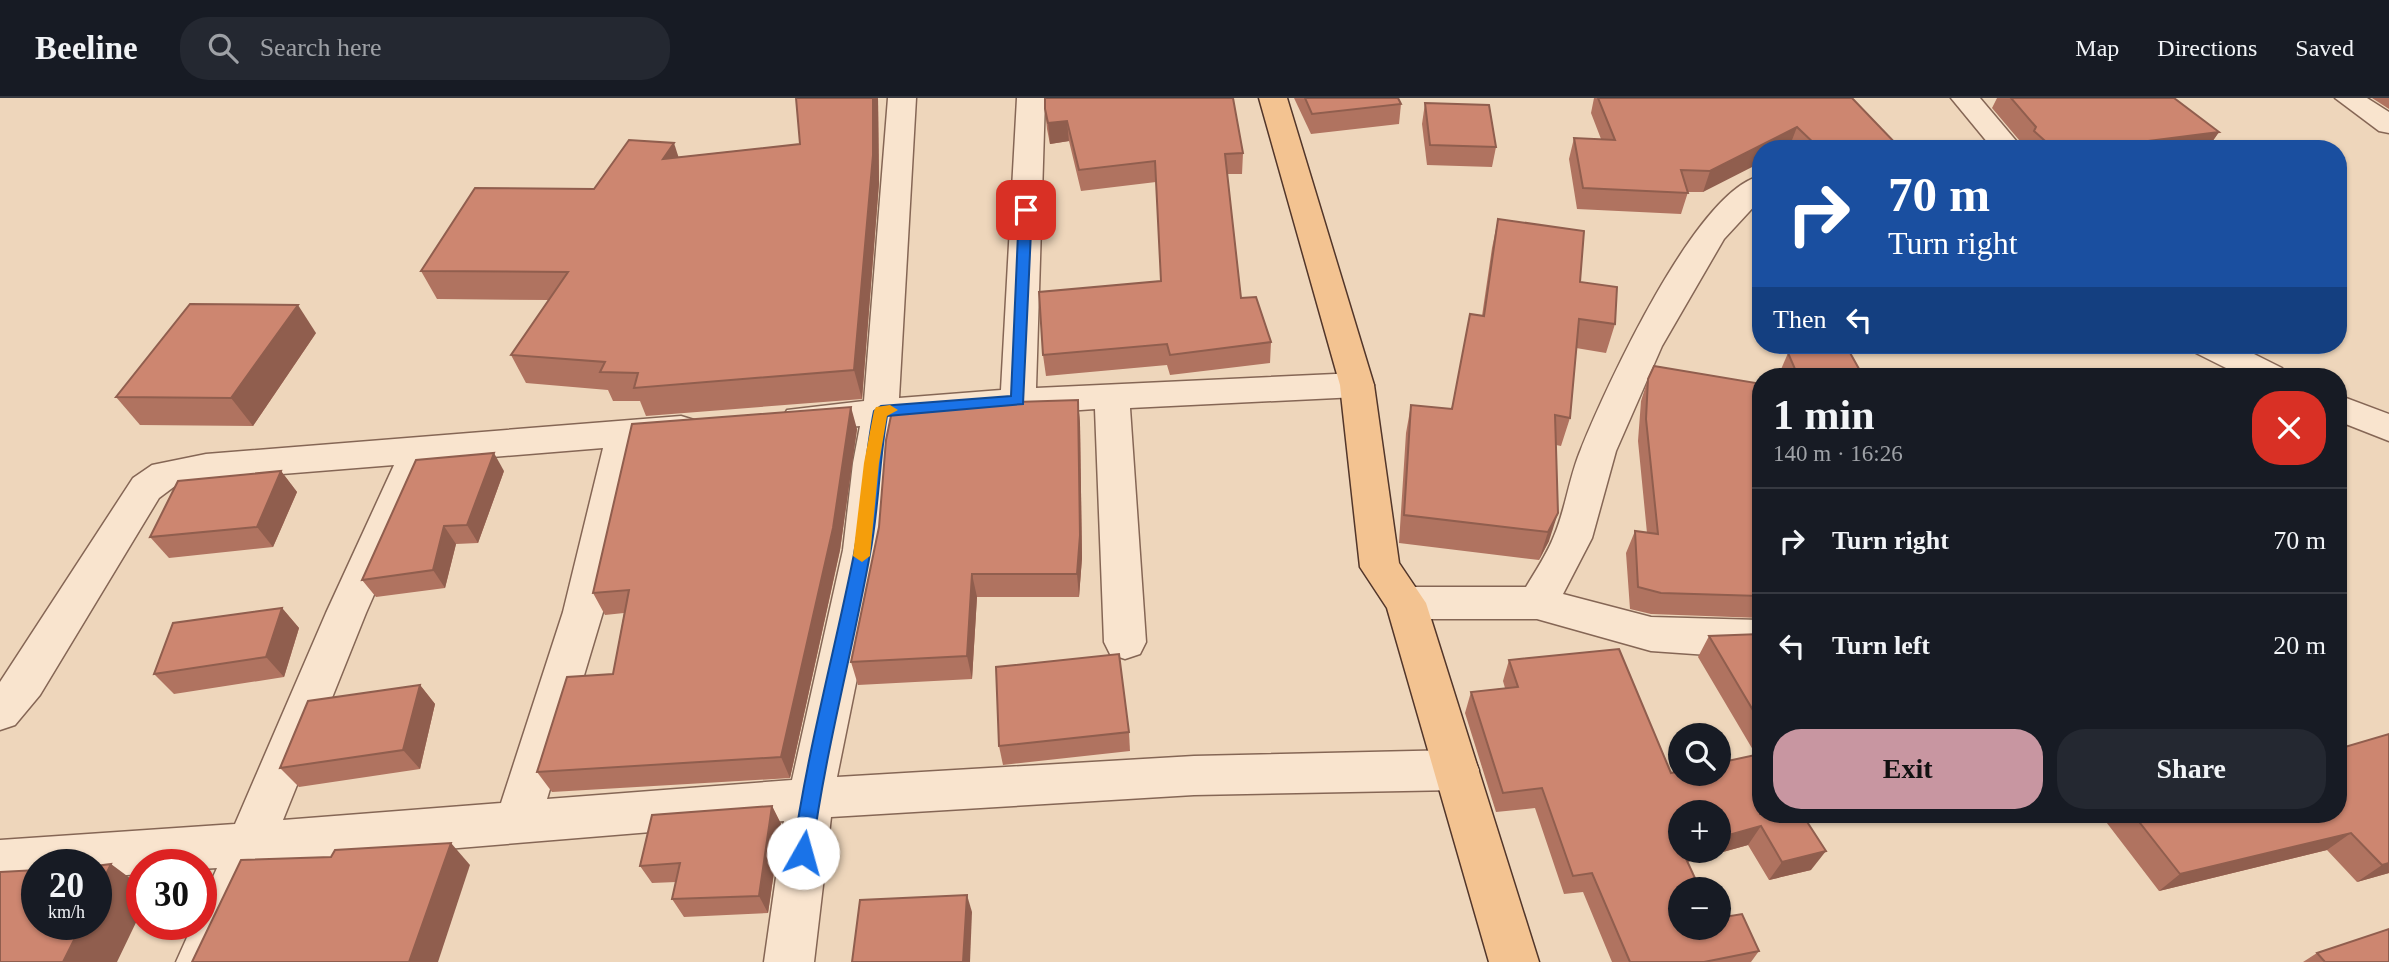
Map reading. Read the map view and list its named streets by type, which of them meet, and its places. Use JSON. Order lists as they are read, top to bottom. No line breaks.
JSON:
{"page":{"header":"Beeline","search":"Search here","nav":["Map","Directions","Saved"],"turn":["70 m","Turn right"],"then":"Then","heading":["1 min","140 m · 16:26"],"list":[{"name":"Turn right","value":"70 m"},{"name":"Turn left","value":"20 m"}],"buttons":["Exit","Share"],"map_buttons":["+","−"],"speed":"20 km/h","limit":"30"}}
